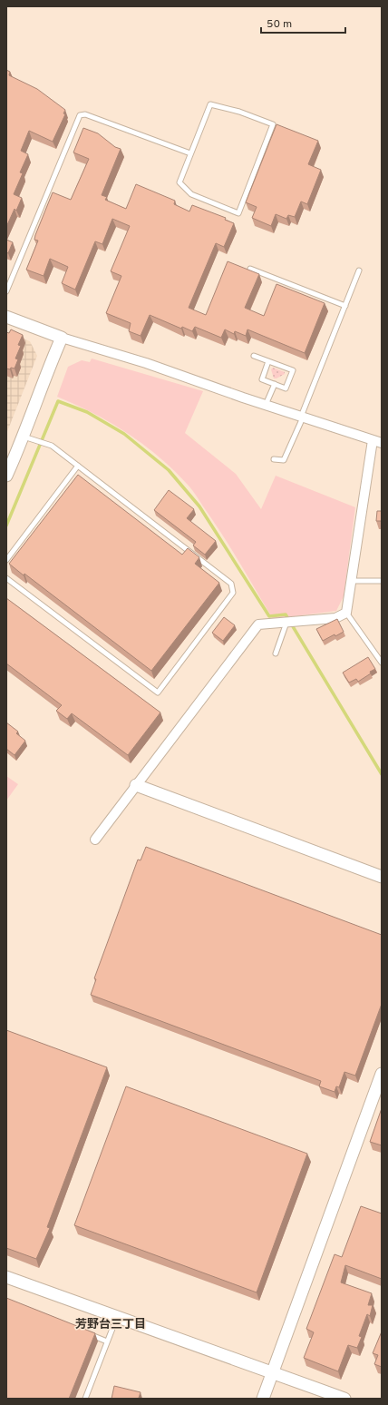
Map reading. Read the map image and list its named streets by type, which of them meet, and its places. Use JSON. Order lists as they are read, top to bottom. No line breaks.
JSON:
{"districts":["芳野台三丁目"],"scale_bar":"50 m"}
